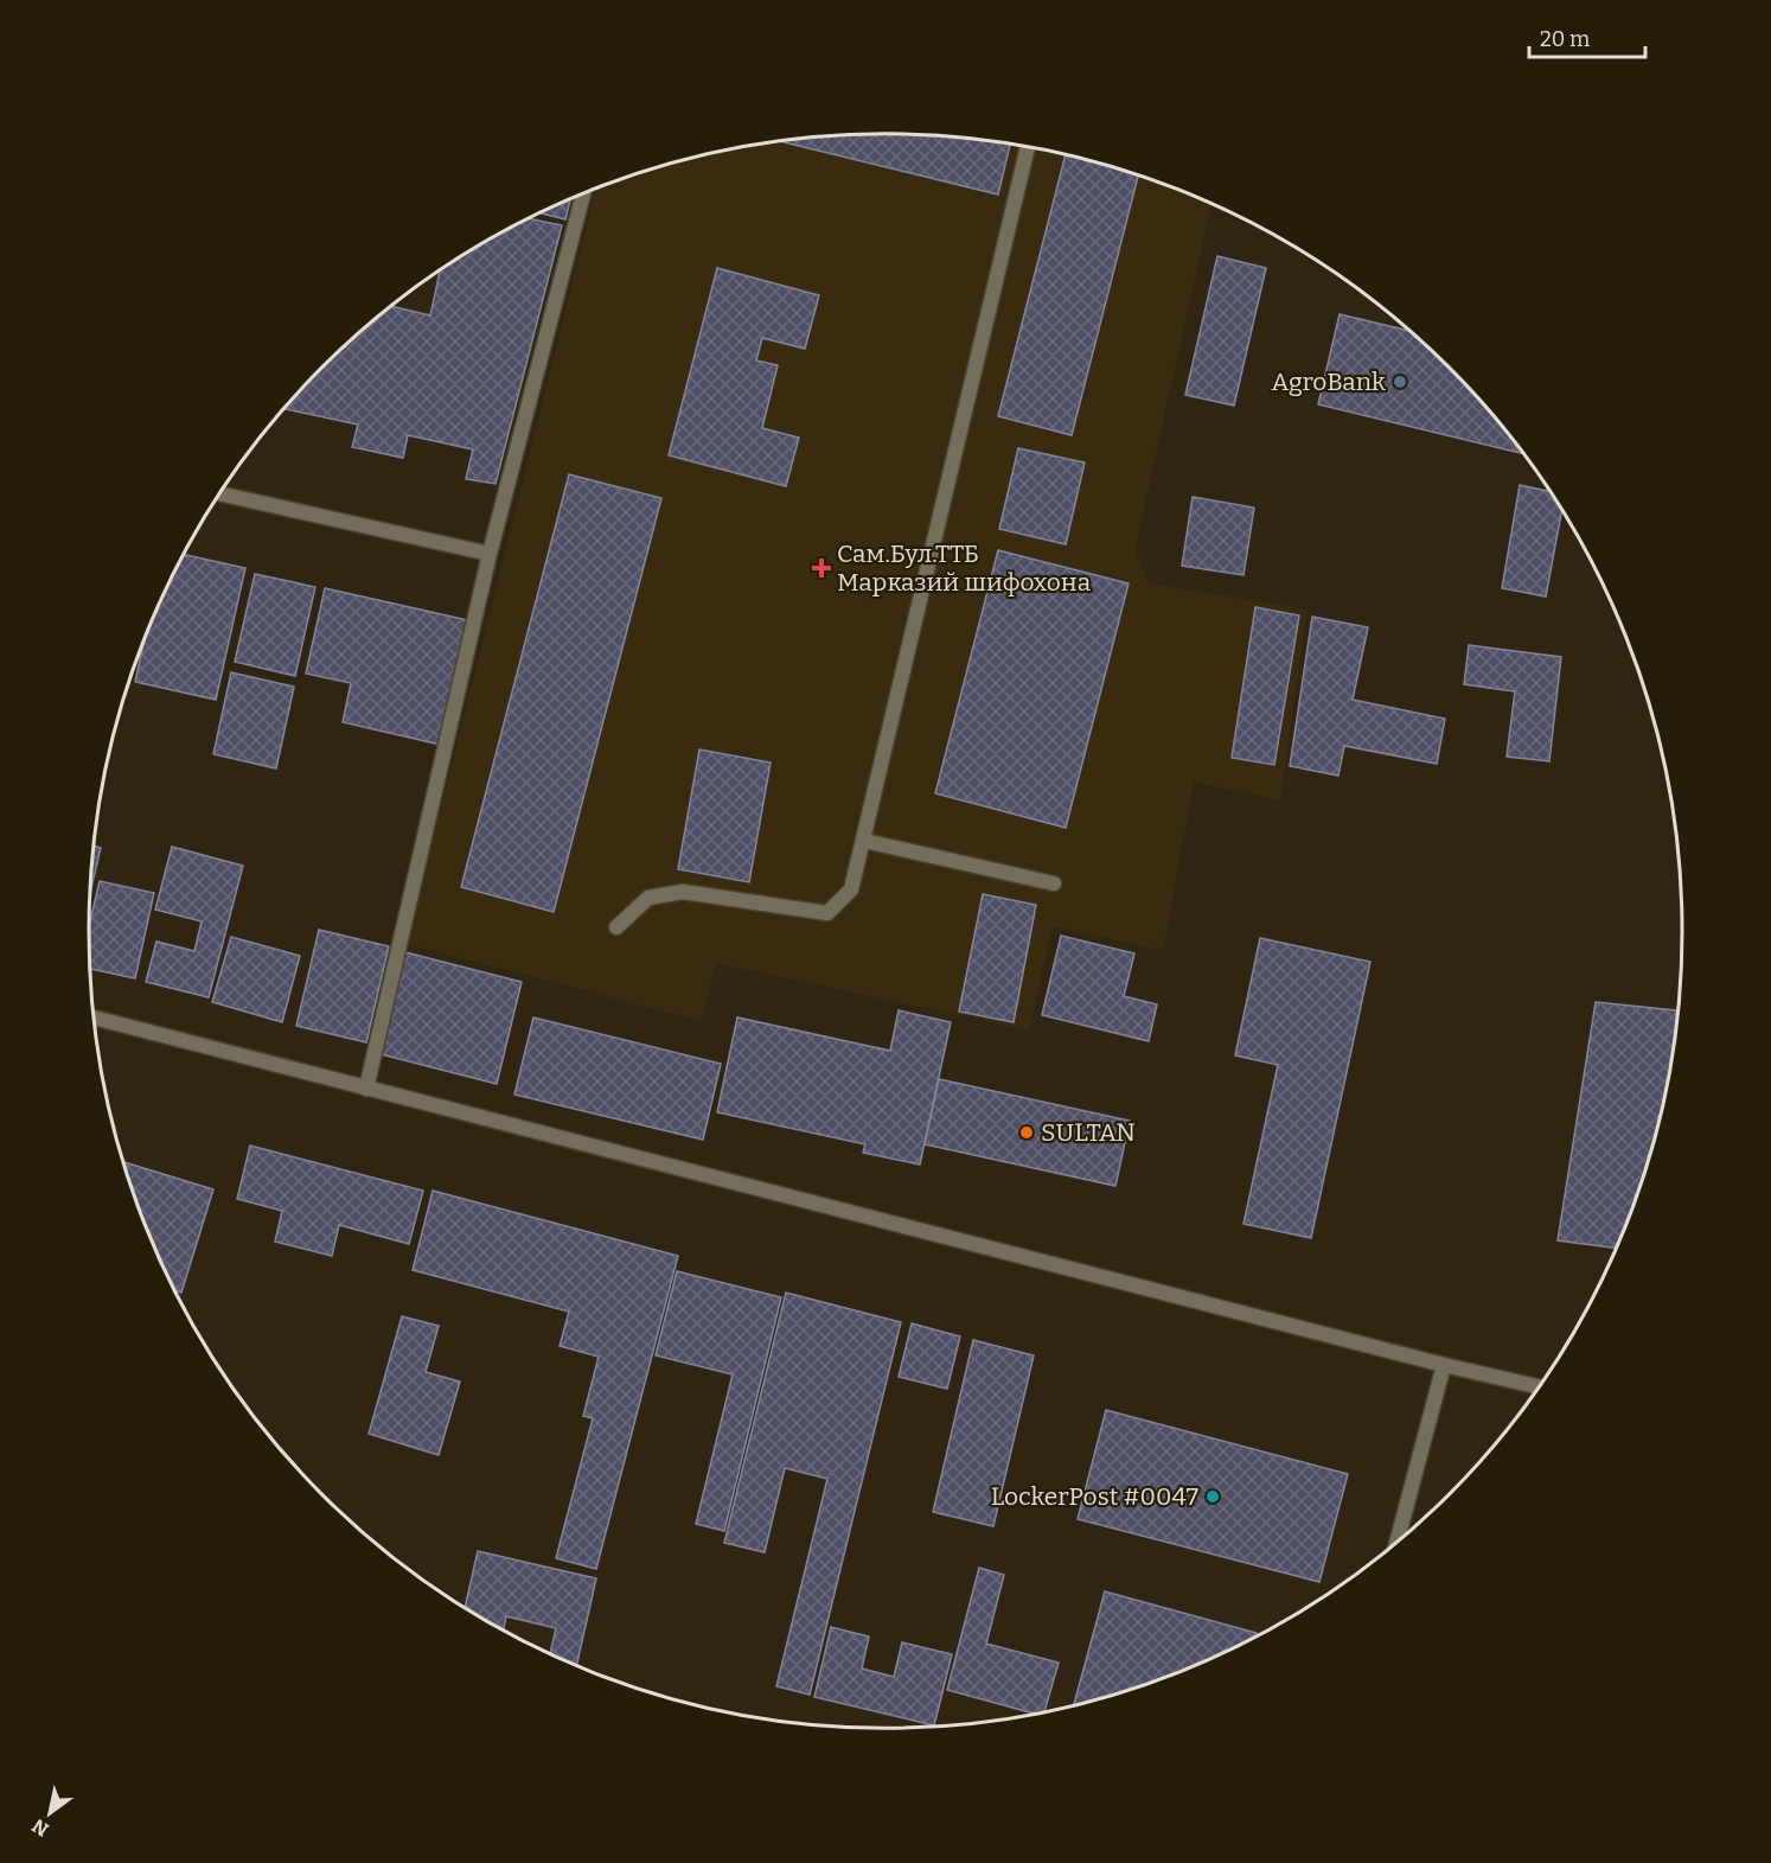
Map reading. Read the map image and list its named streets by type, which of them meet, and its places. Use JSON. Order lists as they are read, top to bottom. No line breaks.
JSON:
{"places":{"other":["AgroBank","SULTAN","LockerPost #0047"],"health":["Сам.Бул.ТТБ Марказий шифохона"]},"scale_bar":"20 m","north":"bottom left"}
